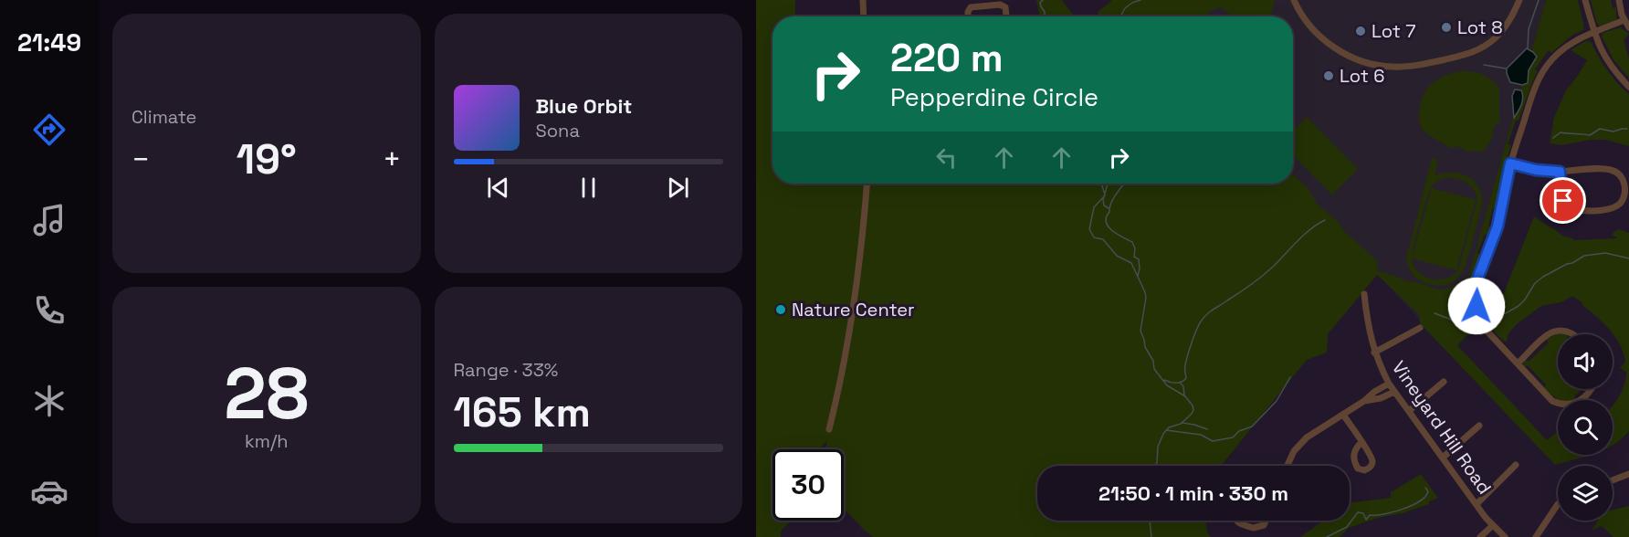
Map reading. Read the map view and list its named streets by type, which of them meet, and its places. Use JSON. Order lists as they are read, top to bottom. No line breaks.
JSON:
{"streets":{"street":["Vineyard Hill Road"]},"places":["Lot 8","Lot 7","Lot 6","Nature Center"],"page":{"tabs":"21:49","tile":["Climate",["28","km/h"],["Range · 33%","165 km"]],"turn":["220 m","Pepperdine Circle"],"song":["Blue Orbit","Sona"],"heat":["−","19°","+"],"limit":"30","trip":"21:50 · 1 min · 330 m"}}
